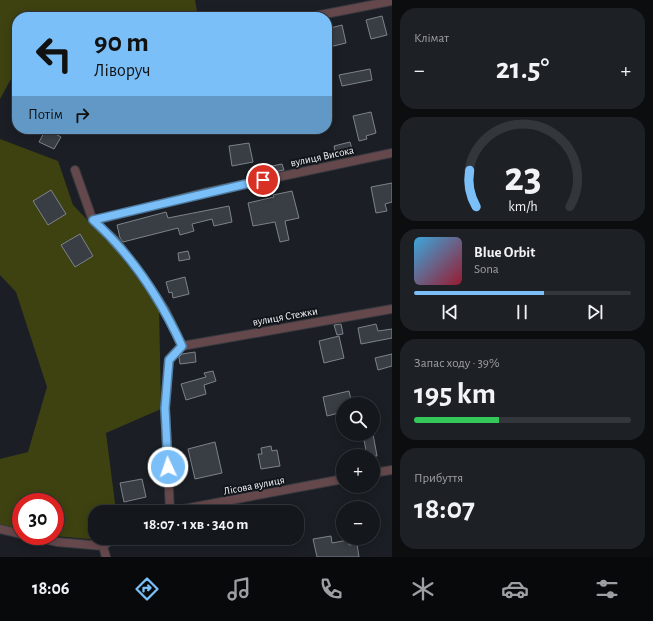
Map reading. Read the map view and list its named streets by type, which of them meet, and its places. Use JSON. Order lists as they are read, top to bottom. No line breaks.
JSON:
{"streets":{"street":["вулиця Висока","вулиця Стежки","Лісова вулиця"]},"page":{"tile":["Клімат",["Запас ходу · 39%","195 km"],["Прибуття","18:07"]],"turn":["90 m","Ліворуч"],"heat":["−","21.5°","+"],"then":"Потім","song":["Blue Orbit","Sona"],"map_buttons":["+","−"],"limit":"30","trip":"18:07 · 1 хв · 340 m","tabs":"18:06","gauge":["23","km/h"]}}
